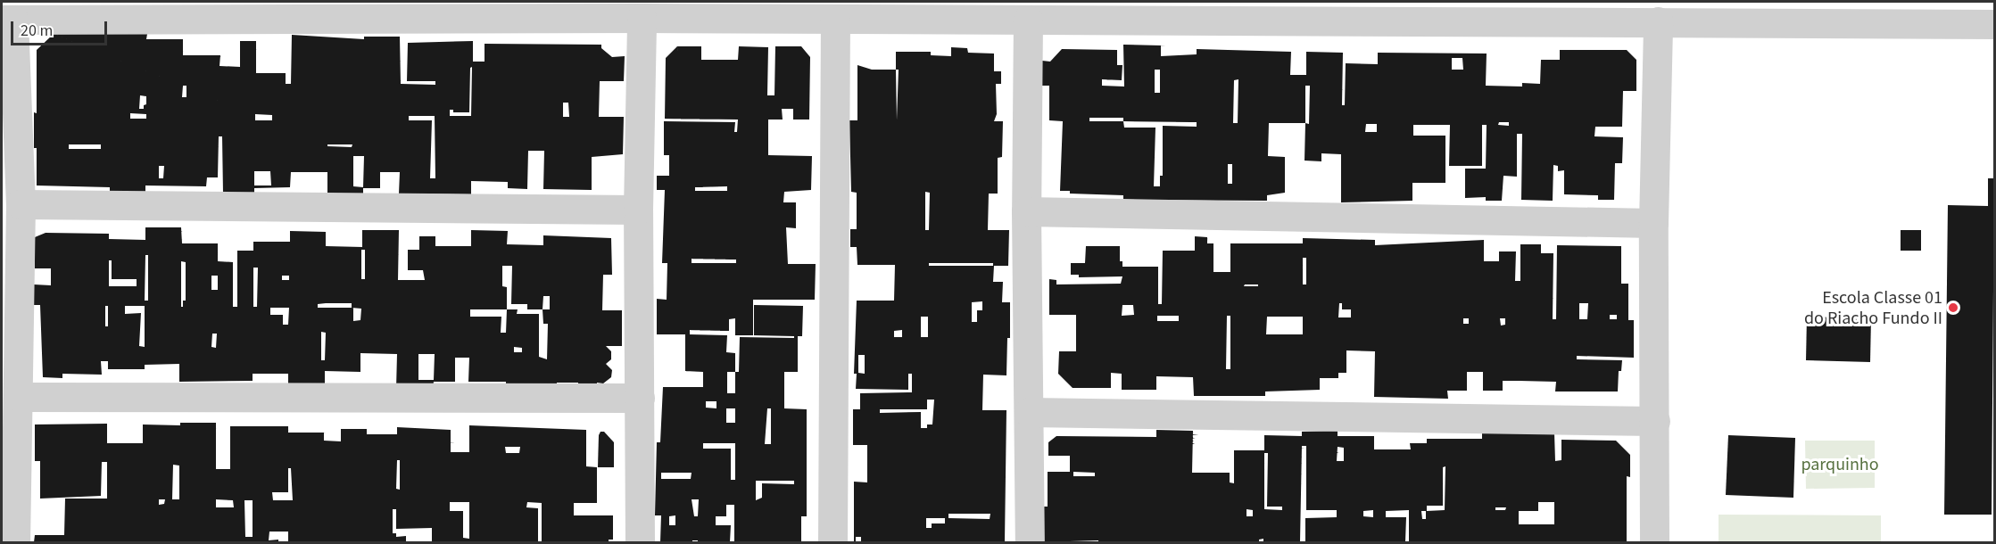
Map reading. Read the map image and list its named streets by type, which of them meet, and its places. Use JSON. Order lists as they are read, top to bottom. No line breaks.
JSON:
{"parks":["parquinho"],"places":["Escola Classe 01 do Riacho Fundo II"],"scale_bar":"20 m"}
